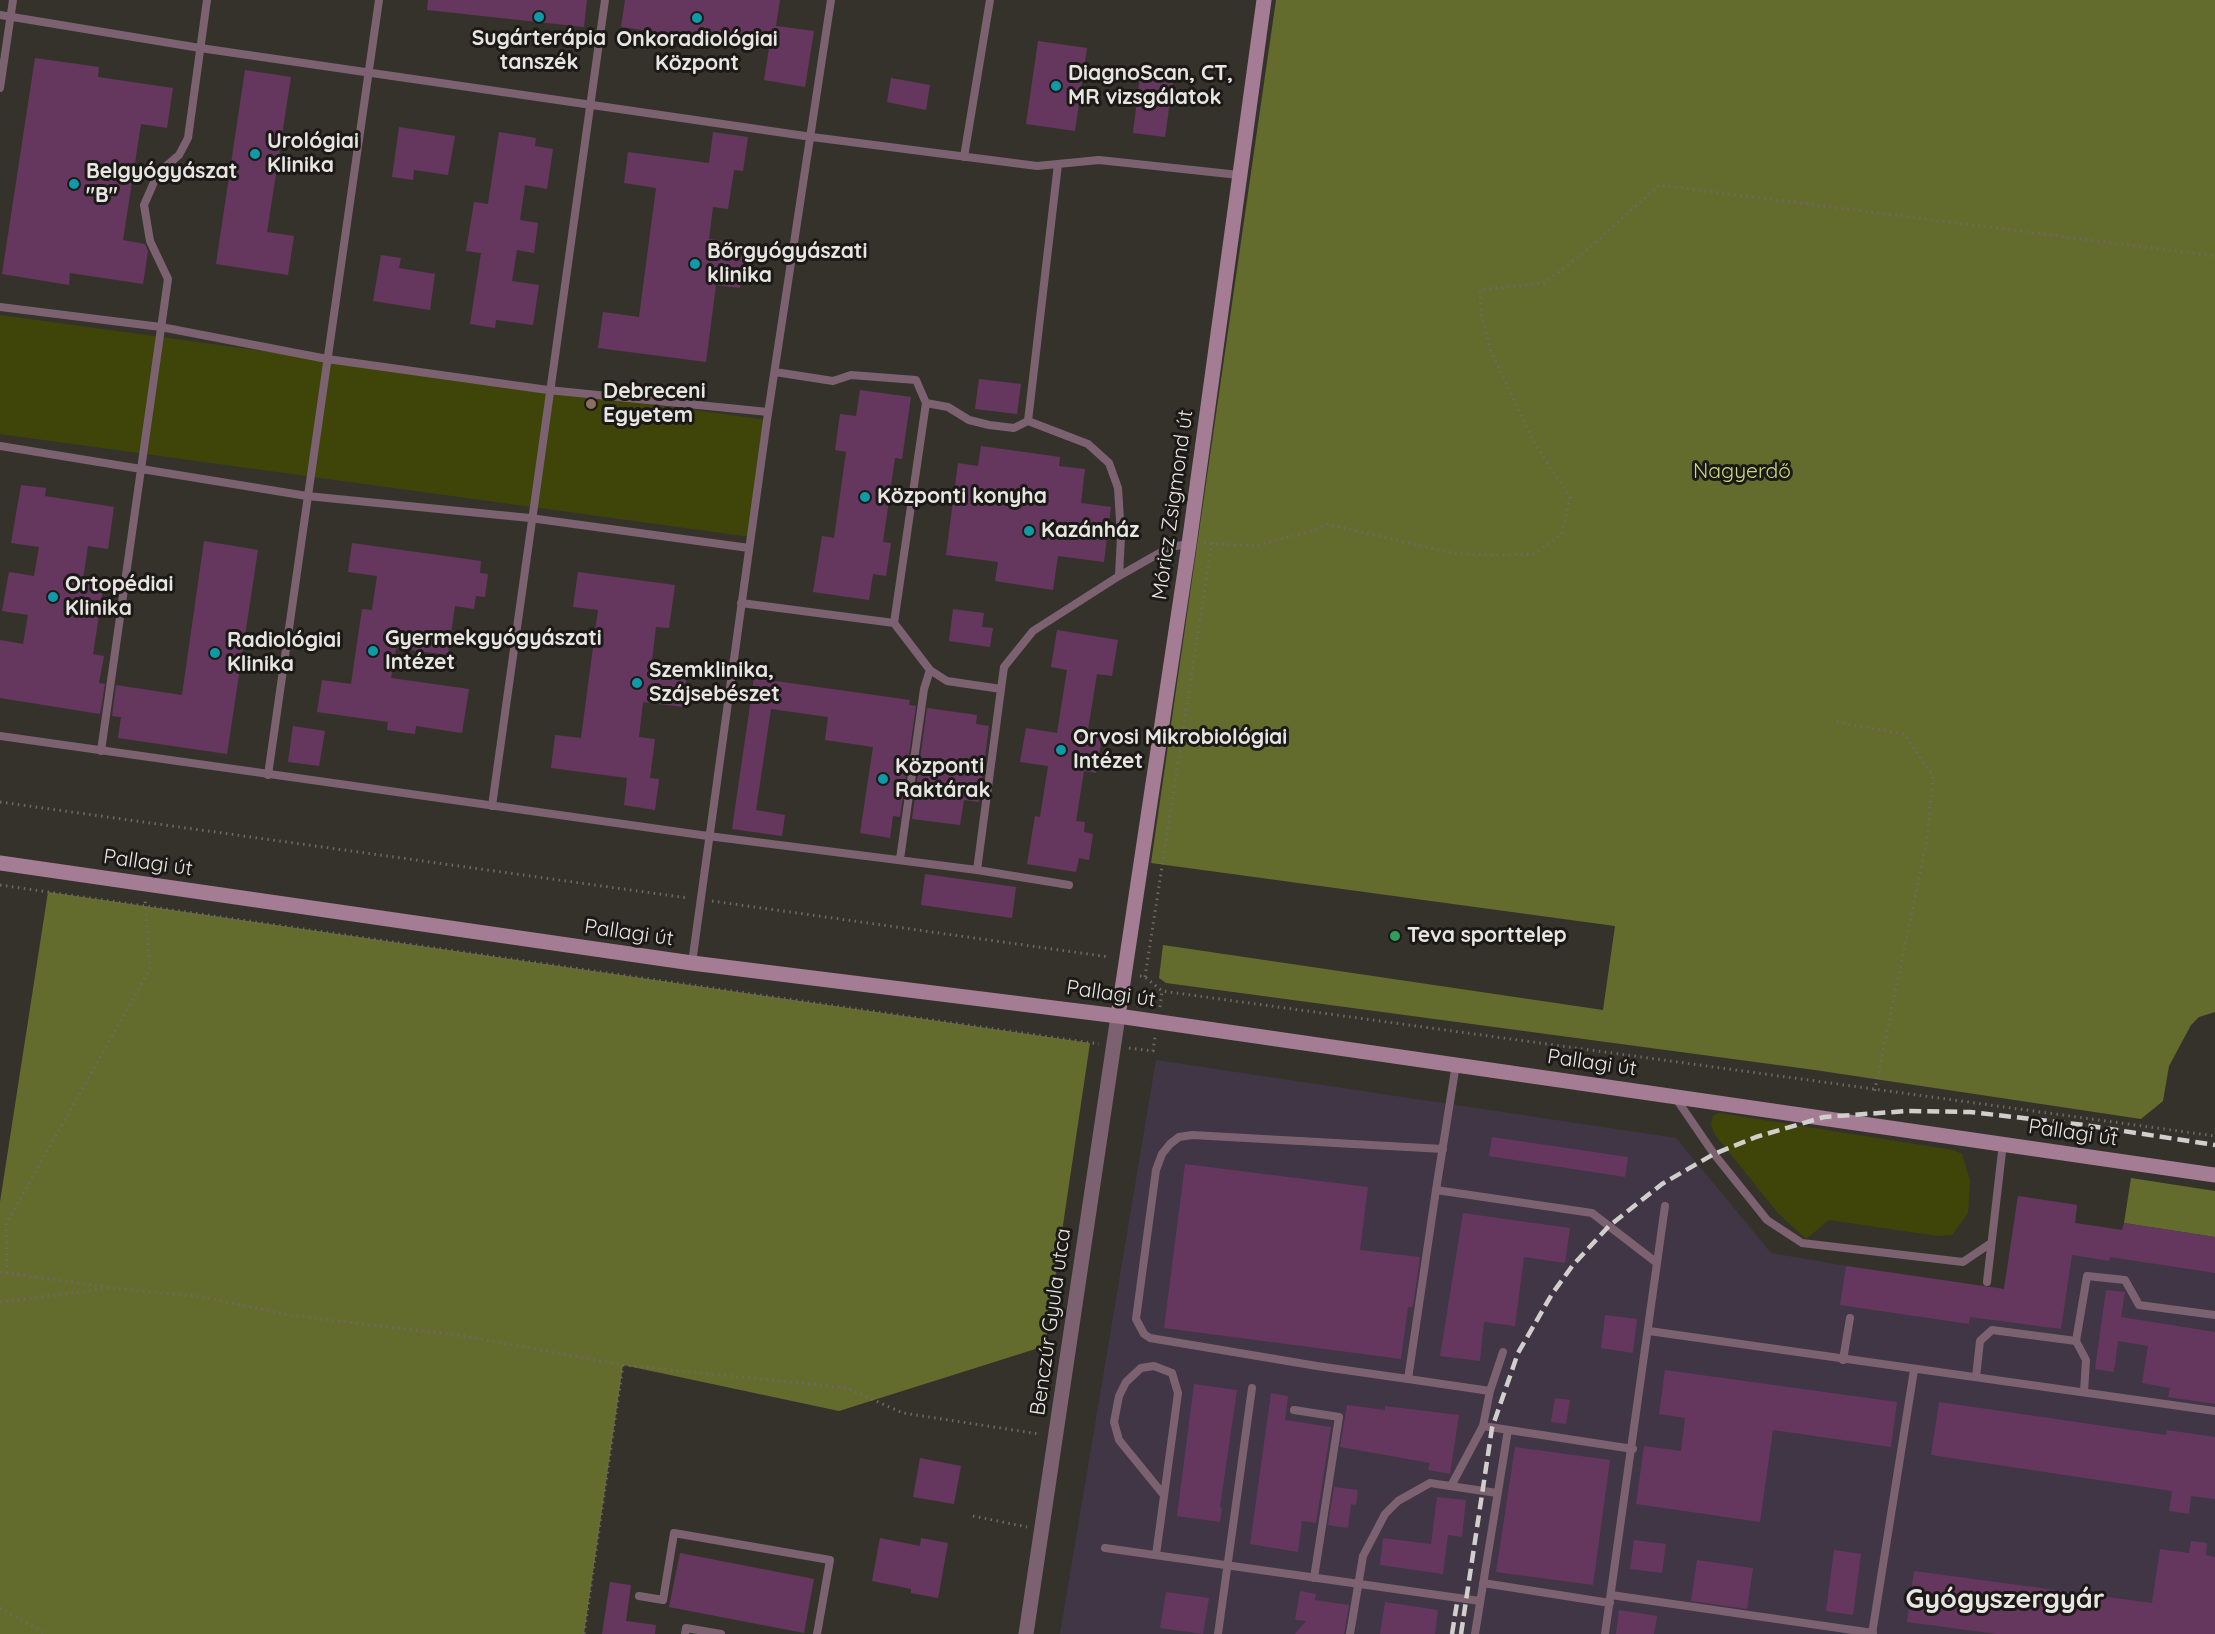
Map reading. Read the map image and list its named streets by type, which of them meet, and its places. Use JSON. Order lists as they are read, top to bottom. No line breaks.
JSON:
{"streets":{"street":["Móricz Zsigmond út","Pallagi út","Benczúr Gyula utca"]},"crossings":[["Móricz Zsigmond út","Pallagi út"],["Móricz Zsigmond út","Benczúr Gyula utca"],["Pallagi út","Benczúr Gyula utca"]],"districts":["Gyógyszergyár"],"parks":["Nagyerdő"],"places":["Sugárterápia tanszék","Onkoradiológiai Központ","DiagnoScan, CT, MR vizsgálatok","Urológiai Klinika","Belgyógyászat \"B\"","Bőrgyógyászati klinika","Debreceni Egyetem","Központi konyha","Kazánház","Ortopédiai Klinika","Gyermekgyógyászati Intézet","Radiológiai Klinika","Szemklinika, Szájsebészet","Orvosi Mikrobiológiai Intézet","Központi Raktárak","Teva sporttelep"]}
